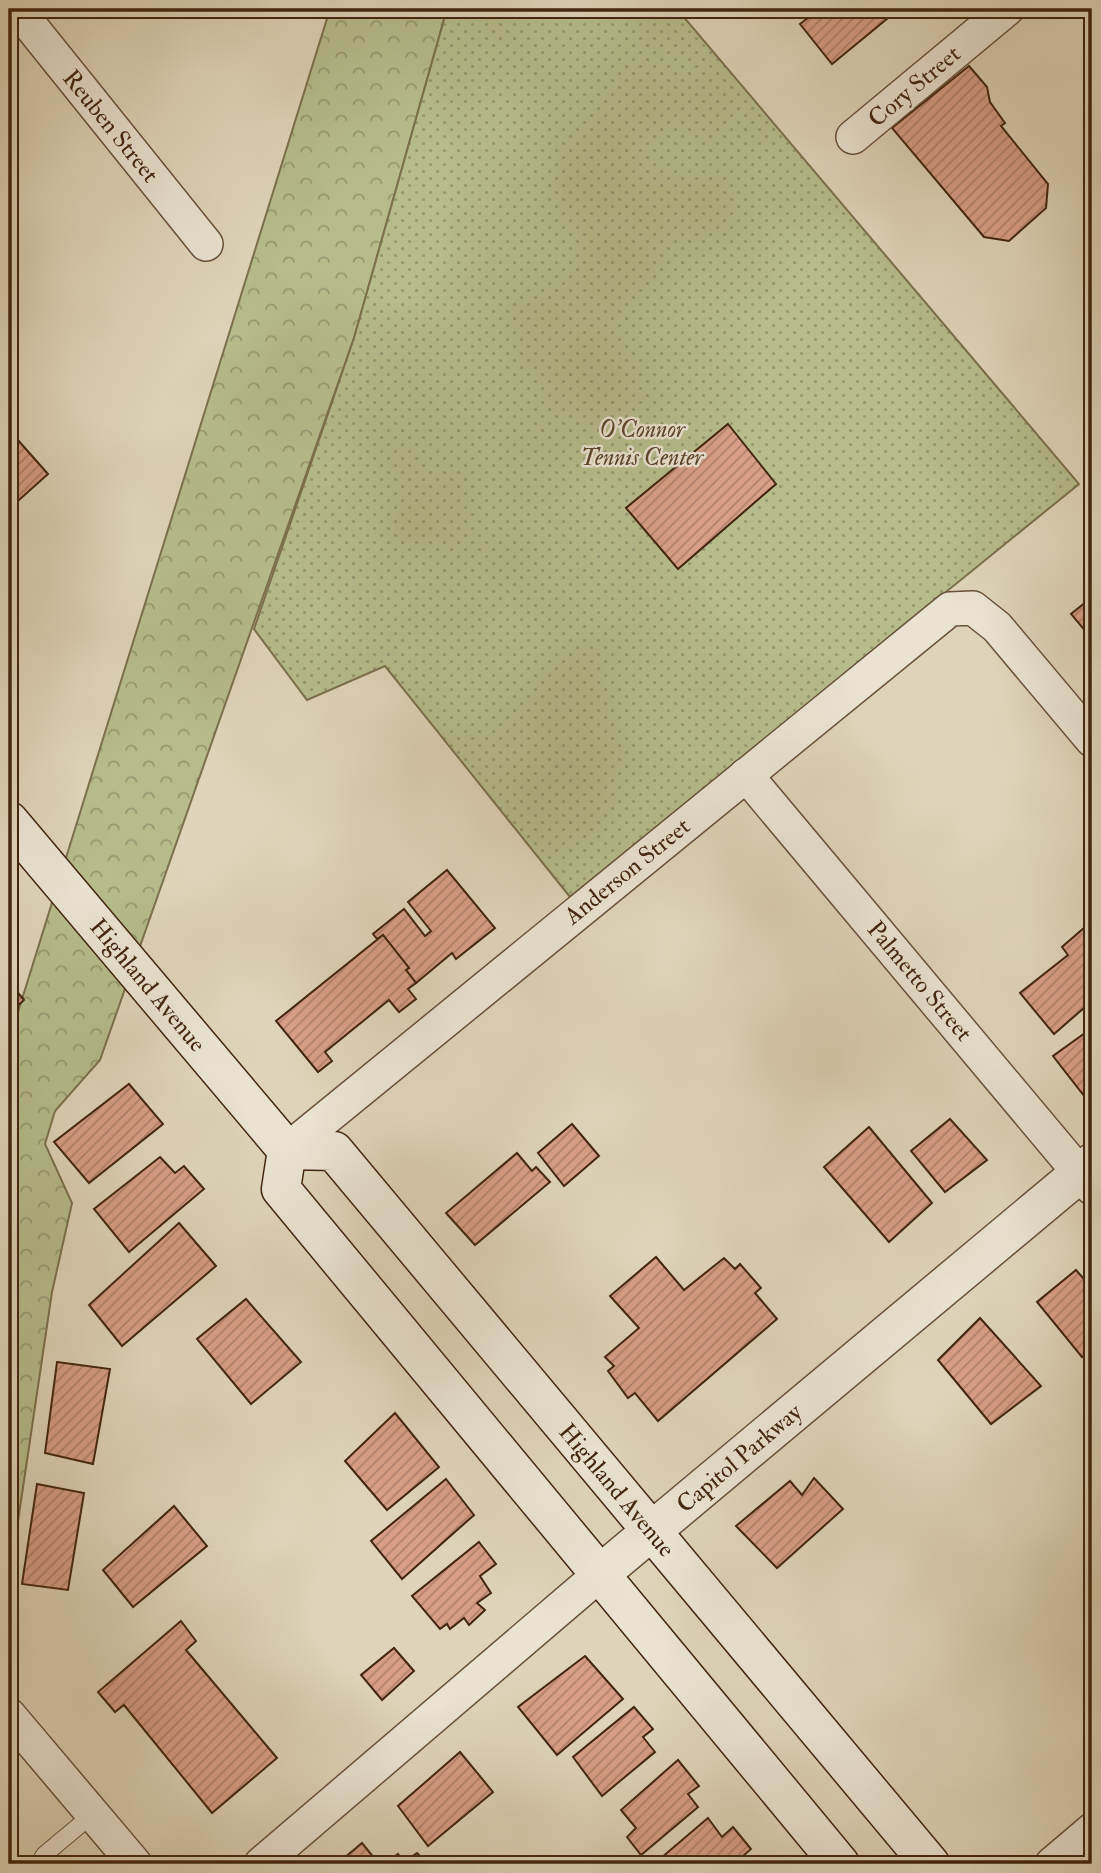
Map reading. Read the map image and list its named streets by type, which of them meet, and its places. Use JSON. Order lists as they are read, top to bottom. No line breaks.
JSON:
{"streets":{"main road":["Highland Avenue","Capitol Parkway"],"street":["Cory Street","Reuben Street","Anderson Street","Palmetto Street"]},"crossings":[["Anderson Street","Palmetto Street"],["Anderson Street","Highland Avenue"],["Palmetto Street","Capitol Parkway"],["Highland Avenue","Capitol Parkway"]],"parks":["O'Connor Tennis Center"]}
